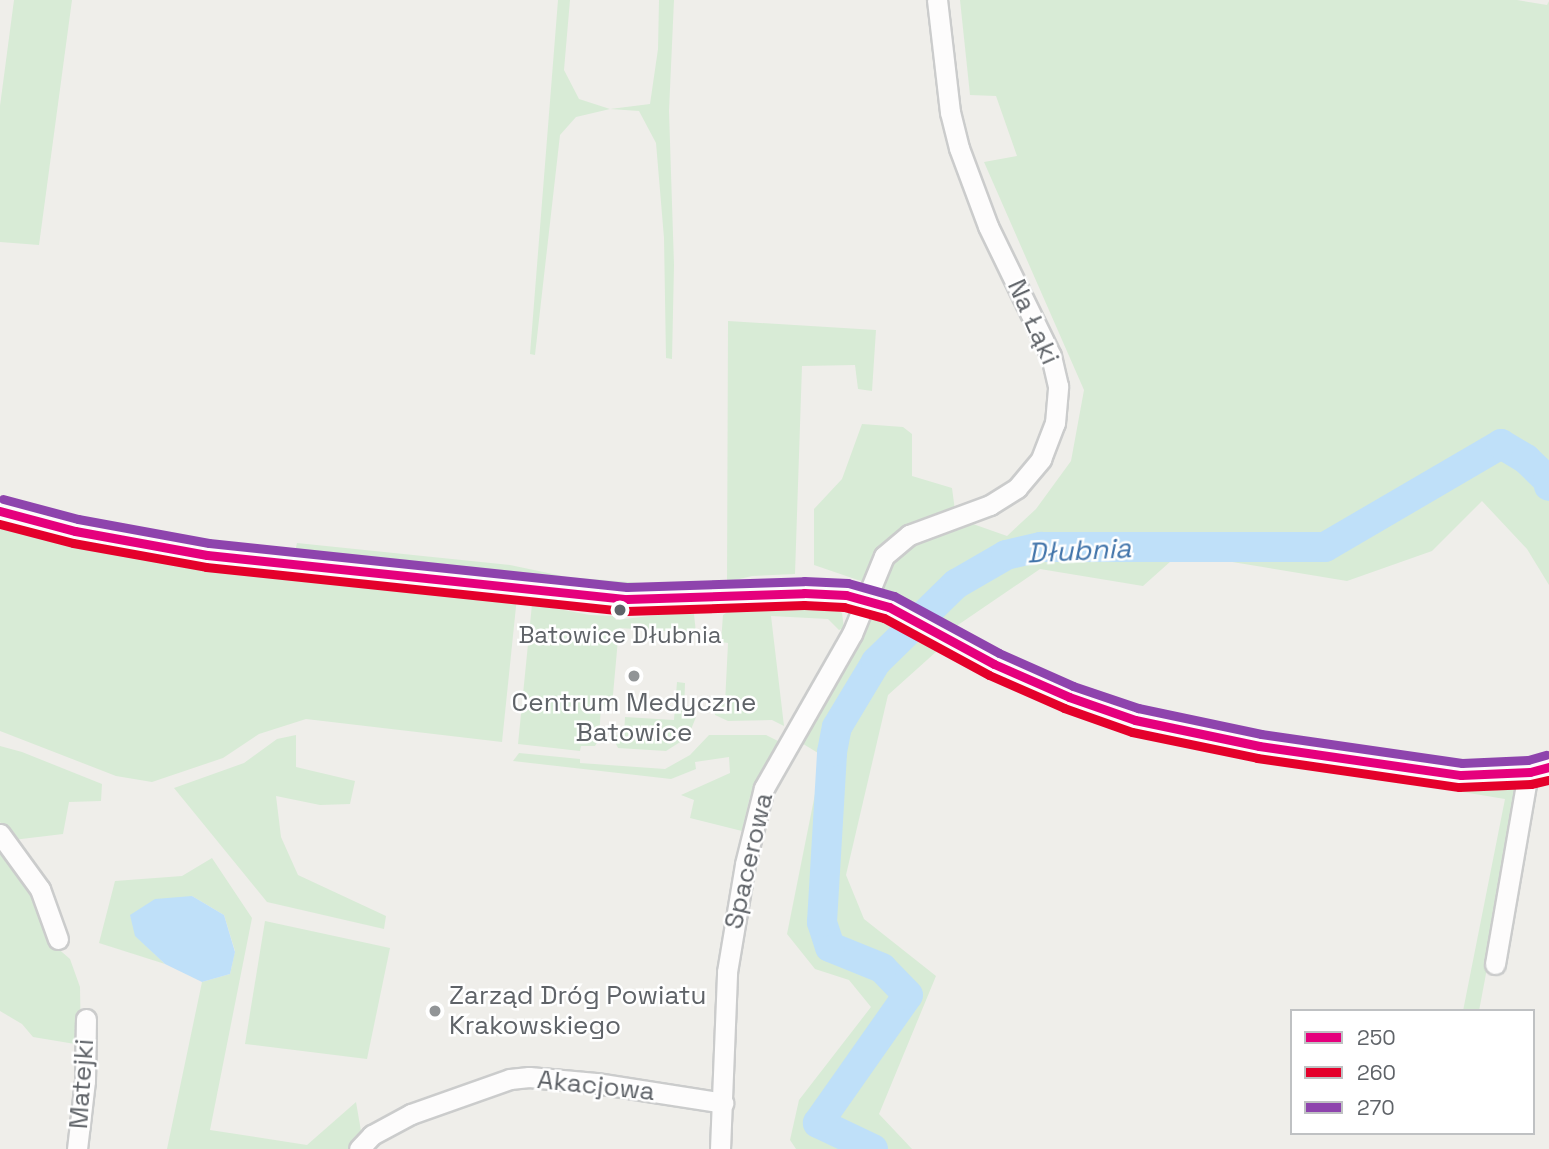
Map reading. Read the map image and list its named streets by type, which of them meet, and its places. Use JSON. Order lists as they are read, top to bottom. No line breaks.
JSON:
{"streets":{"street":["Na Łąki","Spacerowa","Matejki","Akacjowa"]},"crossings":[["Na Łąki","Spacerowa"],["Spacerowa","Akacjowa"]],"water":["Dłubnia"],"places":["Batowice Dłubnia","Centrum Medyczne Batowice","Zarząd Dróg Powiatu Krakowskiego"],"lines":["transit line 270","transit line 250","transit line 260"],"legend":["250","260","270"]}
